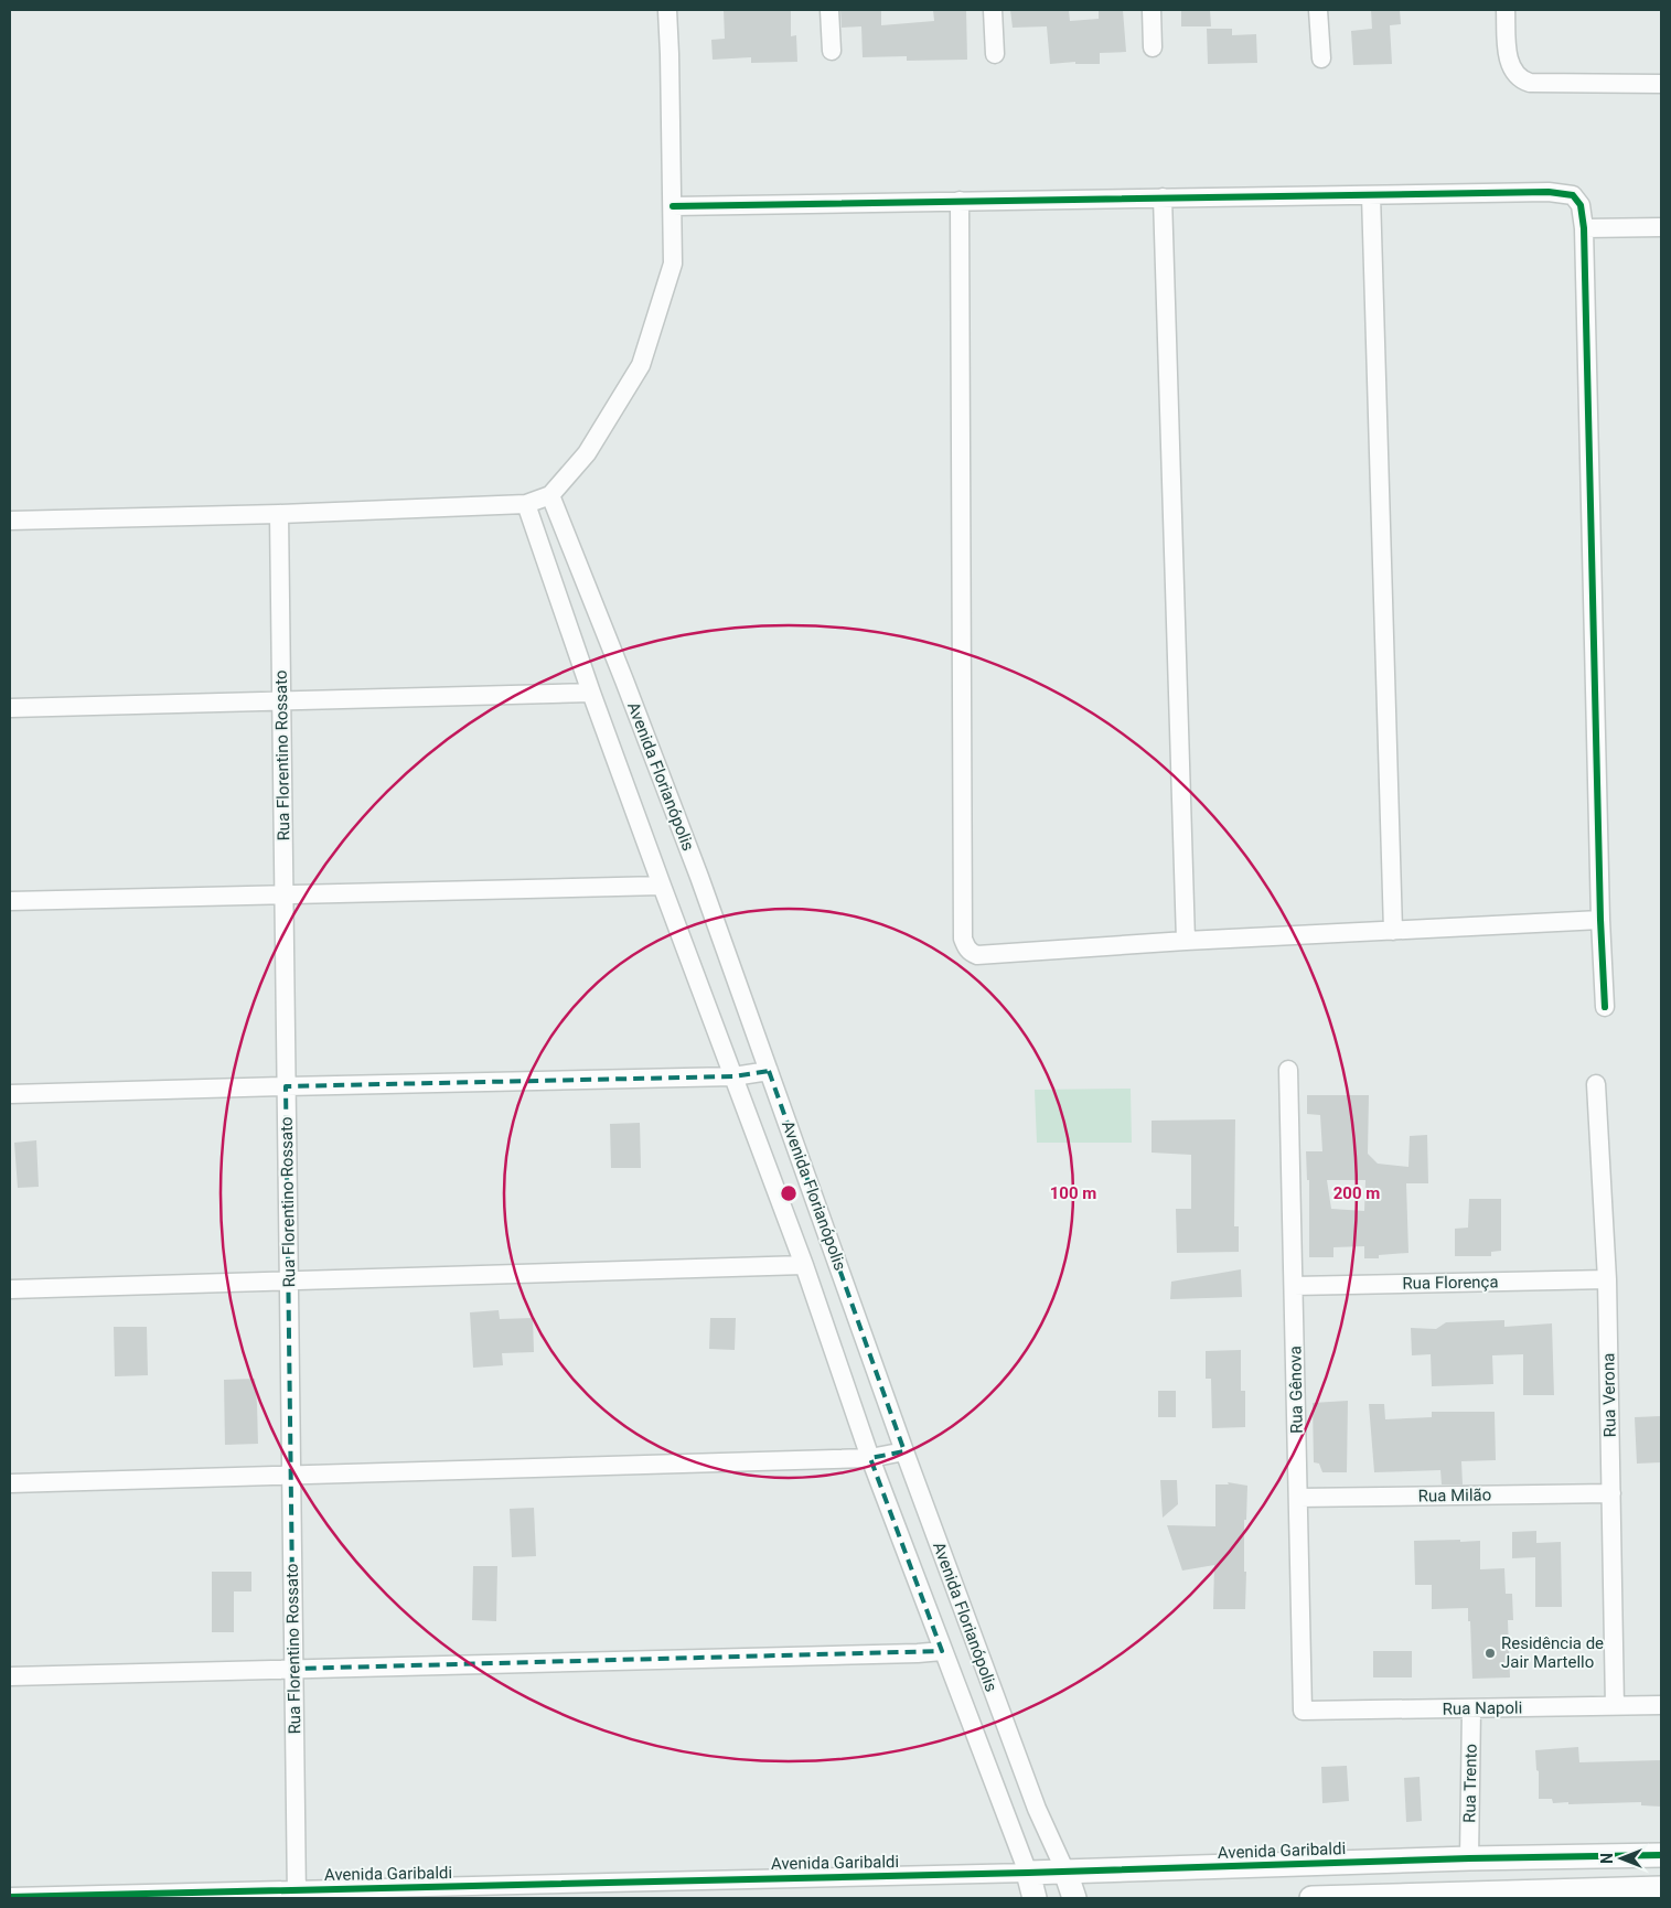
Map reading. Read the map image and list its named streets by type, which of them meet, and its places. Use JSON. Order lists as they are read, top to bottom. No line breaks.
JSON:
{"streets":{"street":["Rua Florentino Rossato","Avenida Florianópolis","Rua Florença","Rua Gênova","Rua Verona","Rua Milão","Rua Napoli","Rua Trento","Avenida Garibaldi"]},"crossings":[["Rua Florentino Rossato","Avenida Garibaldi"],["Avenida Florianópolis","Avenida Garibaldi"],["Rua Florença","Rua Gênova"],["Rua Florença","Rua Verona"],["Rua Gênova","Rua Milão"],["Rua Gênova","Rua Napoli"],["Rua Verona","Rua Milão"],["Rua Verona","Rua Napoli"],["Rua Napoli","Rua Trento"],["Rua Trento","Avenida Garibaldi"]],"places":["Residência de Jair Martello"],"north":"left","rings":["100 m","200 m"]}
